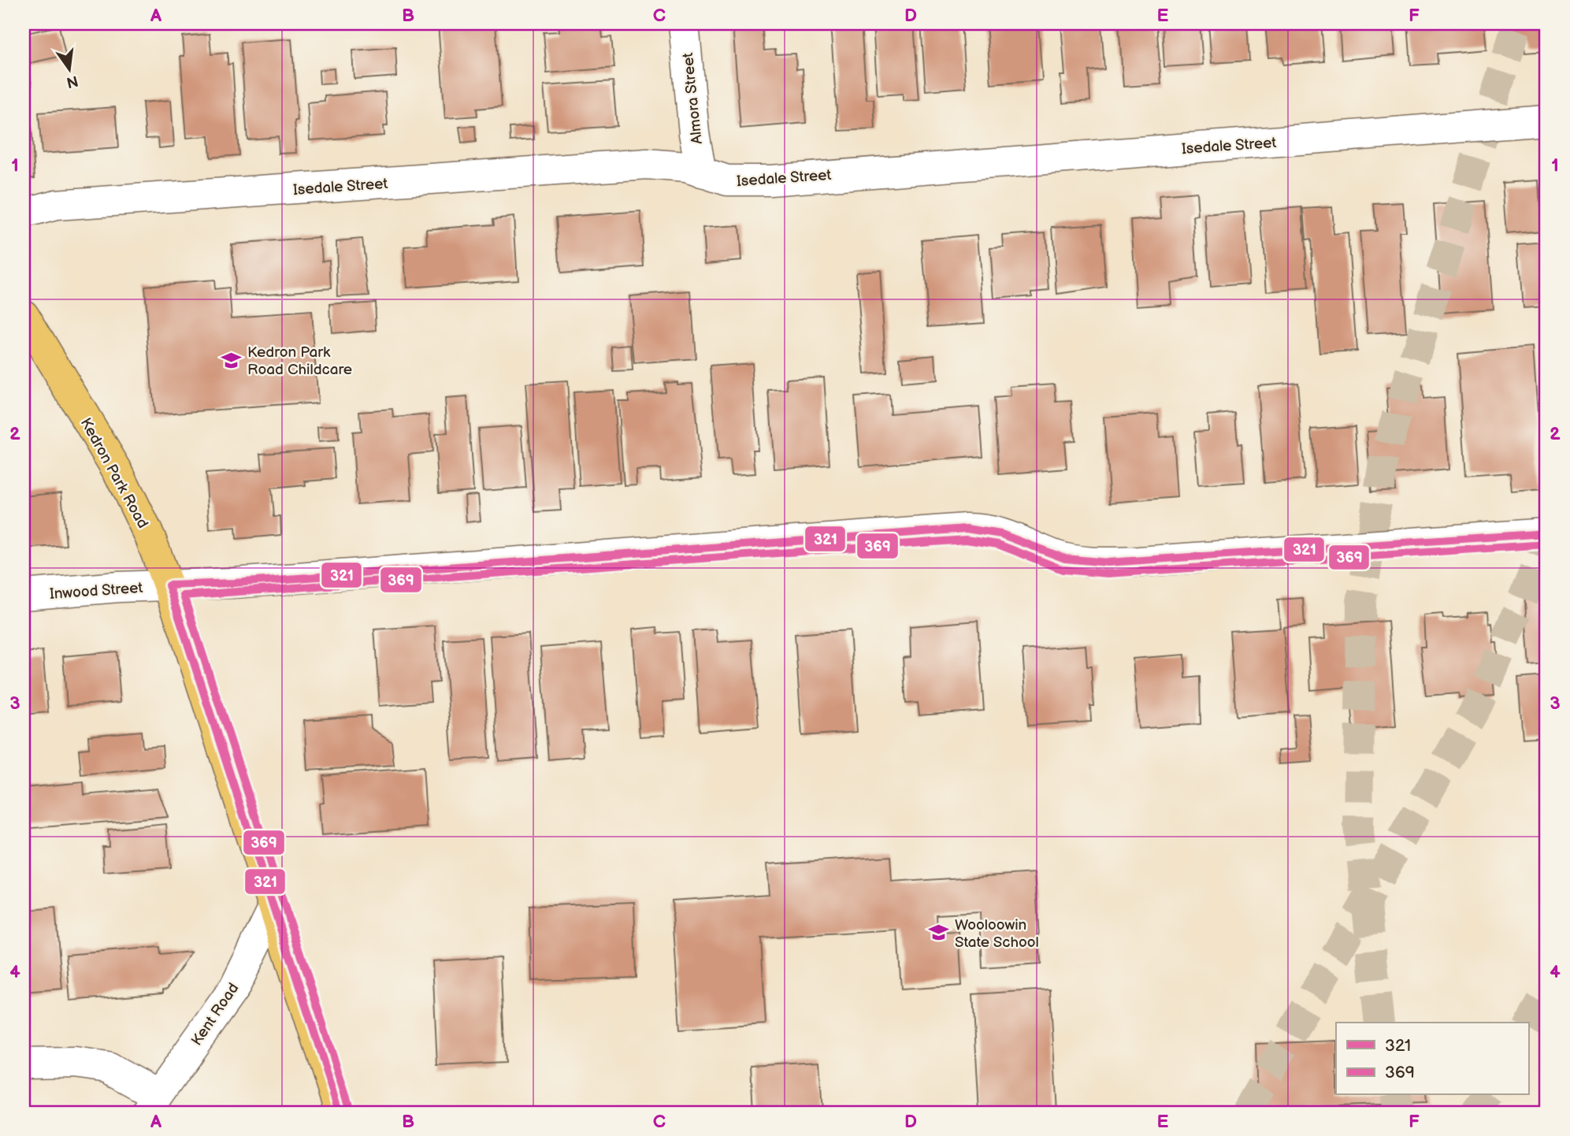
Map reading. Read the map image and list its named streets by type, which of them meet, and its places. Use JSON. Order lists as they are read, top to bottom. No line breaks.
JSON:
{"streets":{"main road":["Kedron Park Road"],"street":["Almora Street","Isedale Street","Inwood Street","Kent Road"]},"crossings":[["Almora Street","Isedale Street"],["Kedron Park Road","Inwood Street"],["Kedron Park Road","Kent Road"]],"places":{"school or university":["Kedron Park Road Childcare","Wooloowin State School"]},"lines":["transit line 321","transit line 369"],"legend":["321","369"],"north":"bottom","grid":{"columns":["A","B","C","D","E","F"],"rows":["1","2","3","4"]}}
